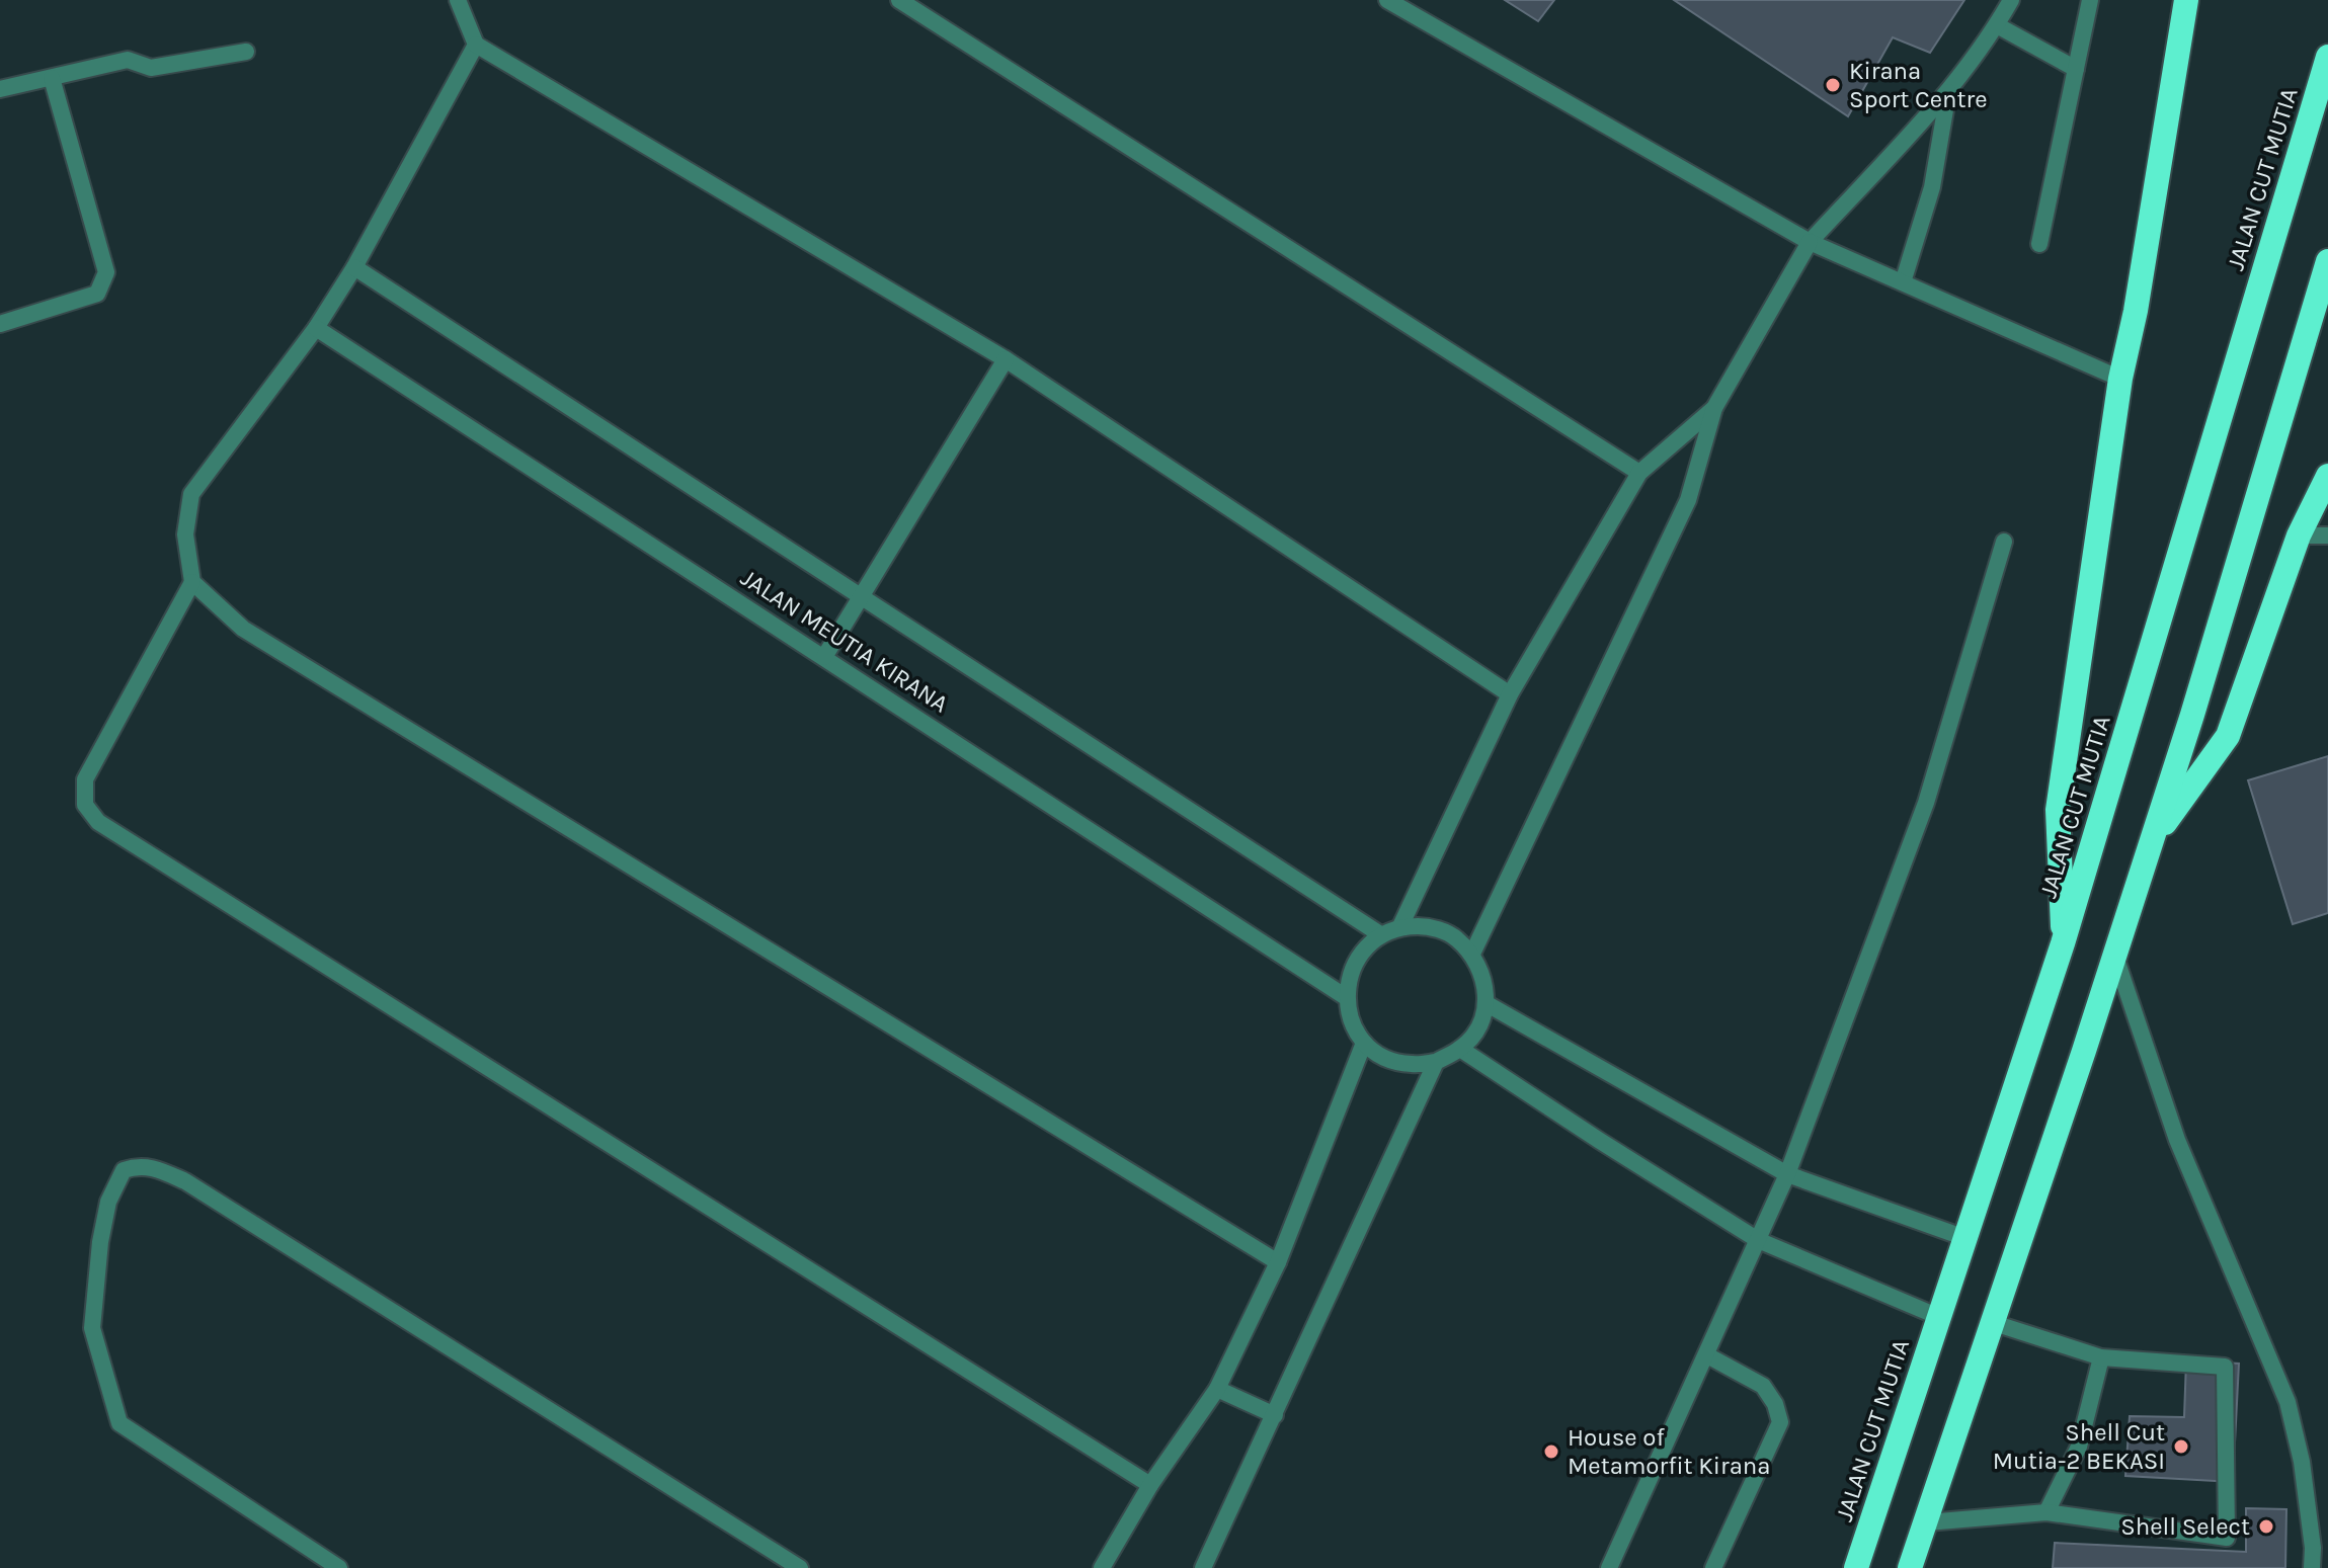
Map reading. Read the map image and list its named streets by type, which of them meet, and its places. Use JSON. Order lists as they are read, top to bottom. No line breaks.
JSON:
{"streets":{"highway":["JALAN CUT MUTIA"],"street":["JALAN MEUTIA KIRANA"]},"places":["Kirana Sport Centre","Shell Cut Mutia-2 BEKASI","House of Metamorfit Kirana","Shell Select"]}
